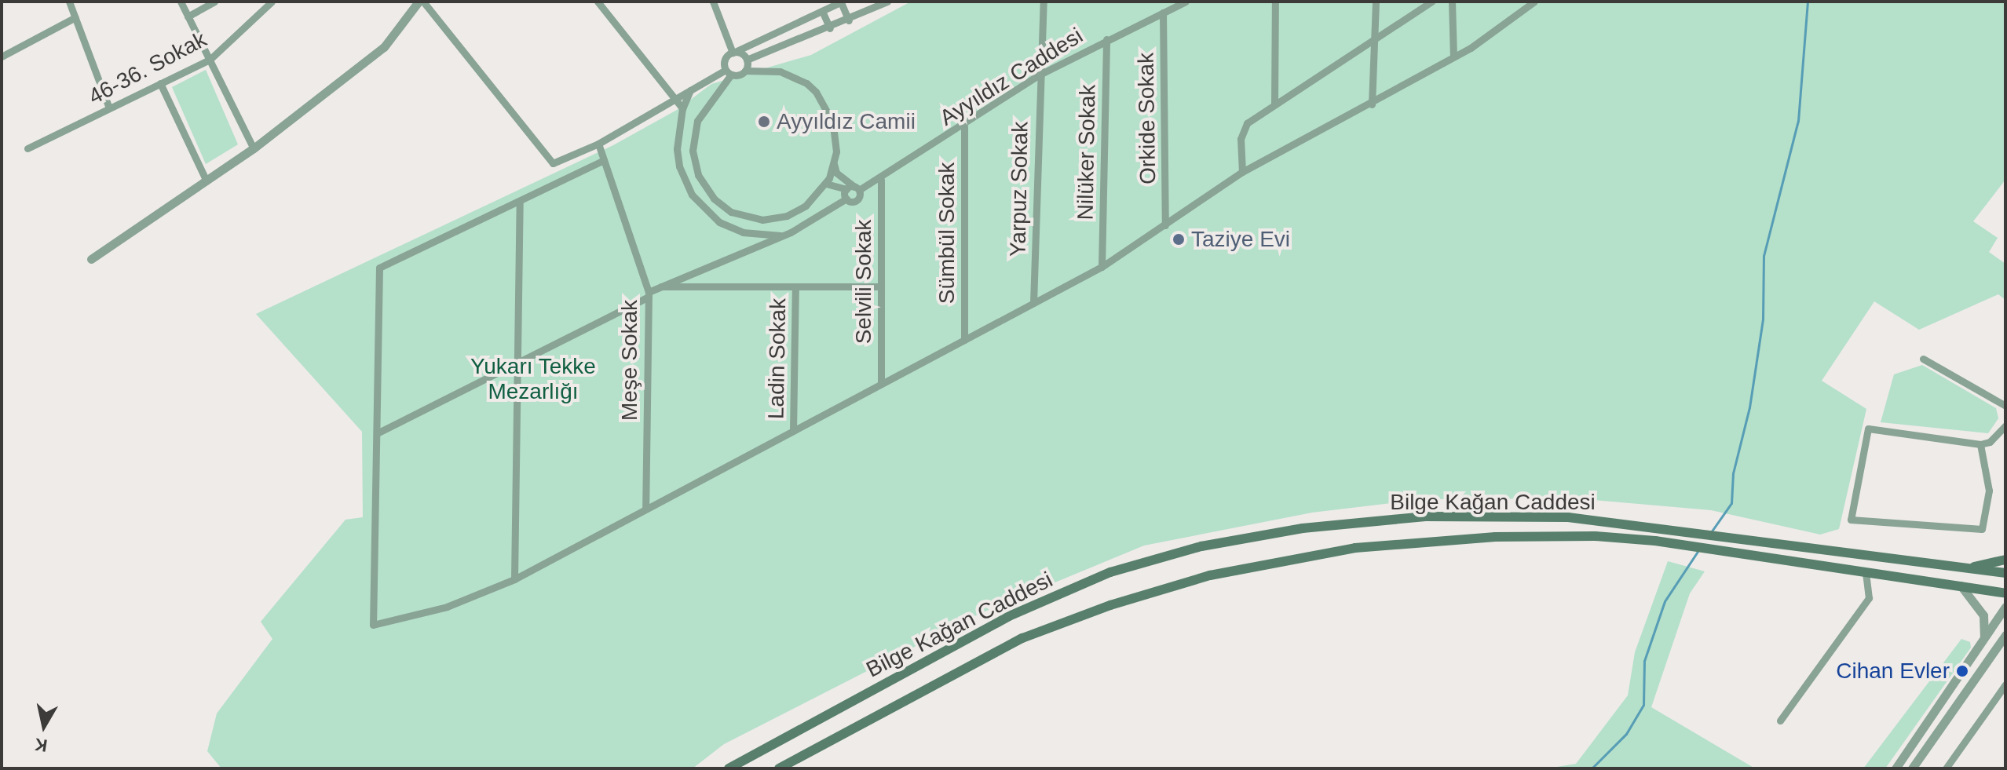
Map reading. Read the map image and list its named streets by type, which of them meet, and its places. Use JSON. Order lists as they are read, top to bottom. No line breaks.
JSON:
{"streets":{"main road":["Bilge Kağan Caddesi"],"street":["46-36. Sokak","Ayyıldız Caddesi","Orkide Sokak","Nilüker Sokak","Yarpuz Sokak","Sümbül Sokak","Selvili Sokak","Ladin Sokak","Meşe Sokak"]},"crossings":[["Ayyıldız Caddesi","Orkide Sokak"],["Ayyıldız Caddesi","Nilüker Sokak"],["Ayyıldız Caddesi","Yarpuz Sokak"],["Ayyıldız Caddesi","Sümbül Sokak"],["Ayyıldız Caddesi","Selvili Sokak"],["Ayyıldız Caddesi","Meşe Sokak"]],"parks":["Yukarı Tekke Mezarlığı"],"places":["Ayyıldız Camii","Taziye Evi","Cihan Evler"],"north":"bottom"}
